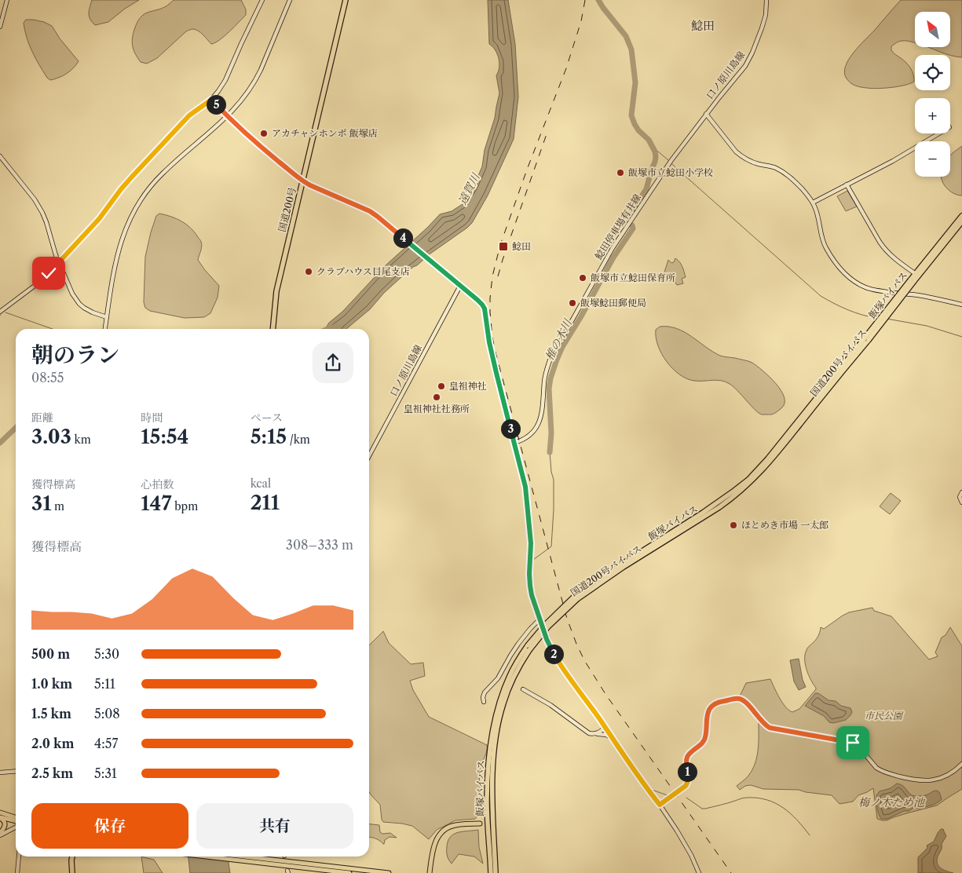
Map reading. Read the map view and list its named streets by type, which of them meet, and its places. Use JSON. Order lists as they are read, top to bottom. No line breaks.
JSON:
{"streets":{"highway":["国道200号","飯塚バイパス","国道200号バイパス"],"street":["口ノ原川島線","鯰田停車場有井線"]},"crossings":[["口ノ原川島線","鯰田停車場有井線"],["飯塚バイパス","国道200号バイパス"]],"districts":["鯰田"],"water":["遠賀川","椎の木川","梅ノ木ため池"],"parks":["市民公園"],"places":{"other":["アカチャンホンポ 飯塚店","飯塚市立鯰田小学校","クラブハウス目尾支店","飯塚市立鯰田保育所","飯塚鯰田郵便局","皇祖神社","皇祖神社社務所","ほとめき市場 一太郎"],"transit":["鯰田"]},"north":"top left","page":{"map_buttons":["+","−"],"pins":["5","4","3","2","1"],"heading":["朝のラン","08:55"],"stats":[["距離","3.03 km"],["時間","15:54"],["ペース","5:15 /km"],["獲得標高","31 m"],["心拍数","147 bpm"],["kcal","211"]],"chart":["獲得標高","308–333 m"],"list":[{"name":"500 m","note":"5:30"},{"name":"1.0 km","note":"5:11"},{"name":"1.5 km","note":"5:08"},{"name":"2.0 km","note":"4:57"},{"name":"2.5 km","note":"5:31"}],"buttons":["保存","共有"]}}
